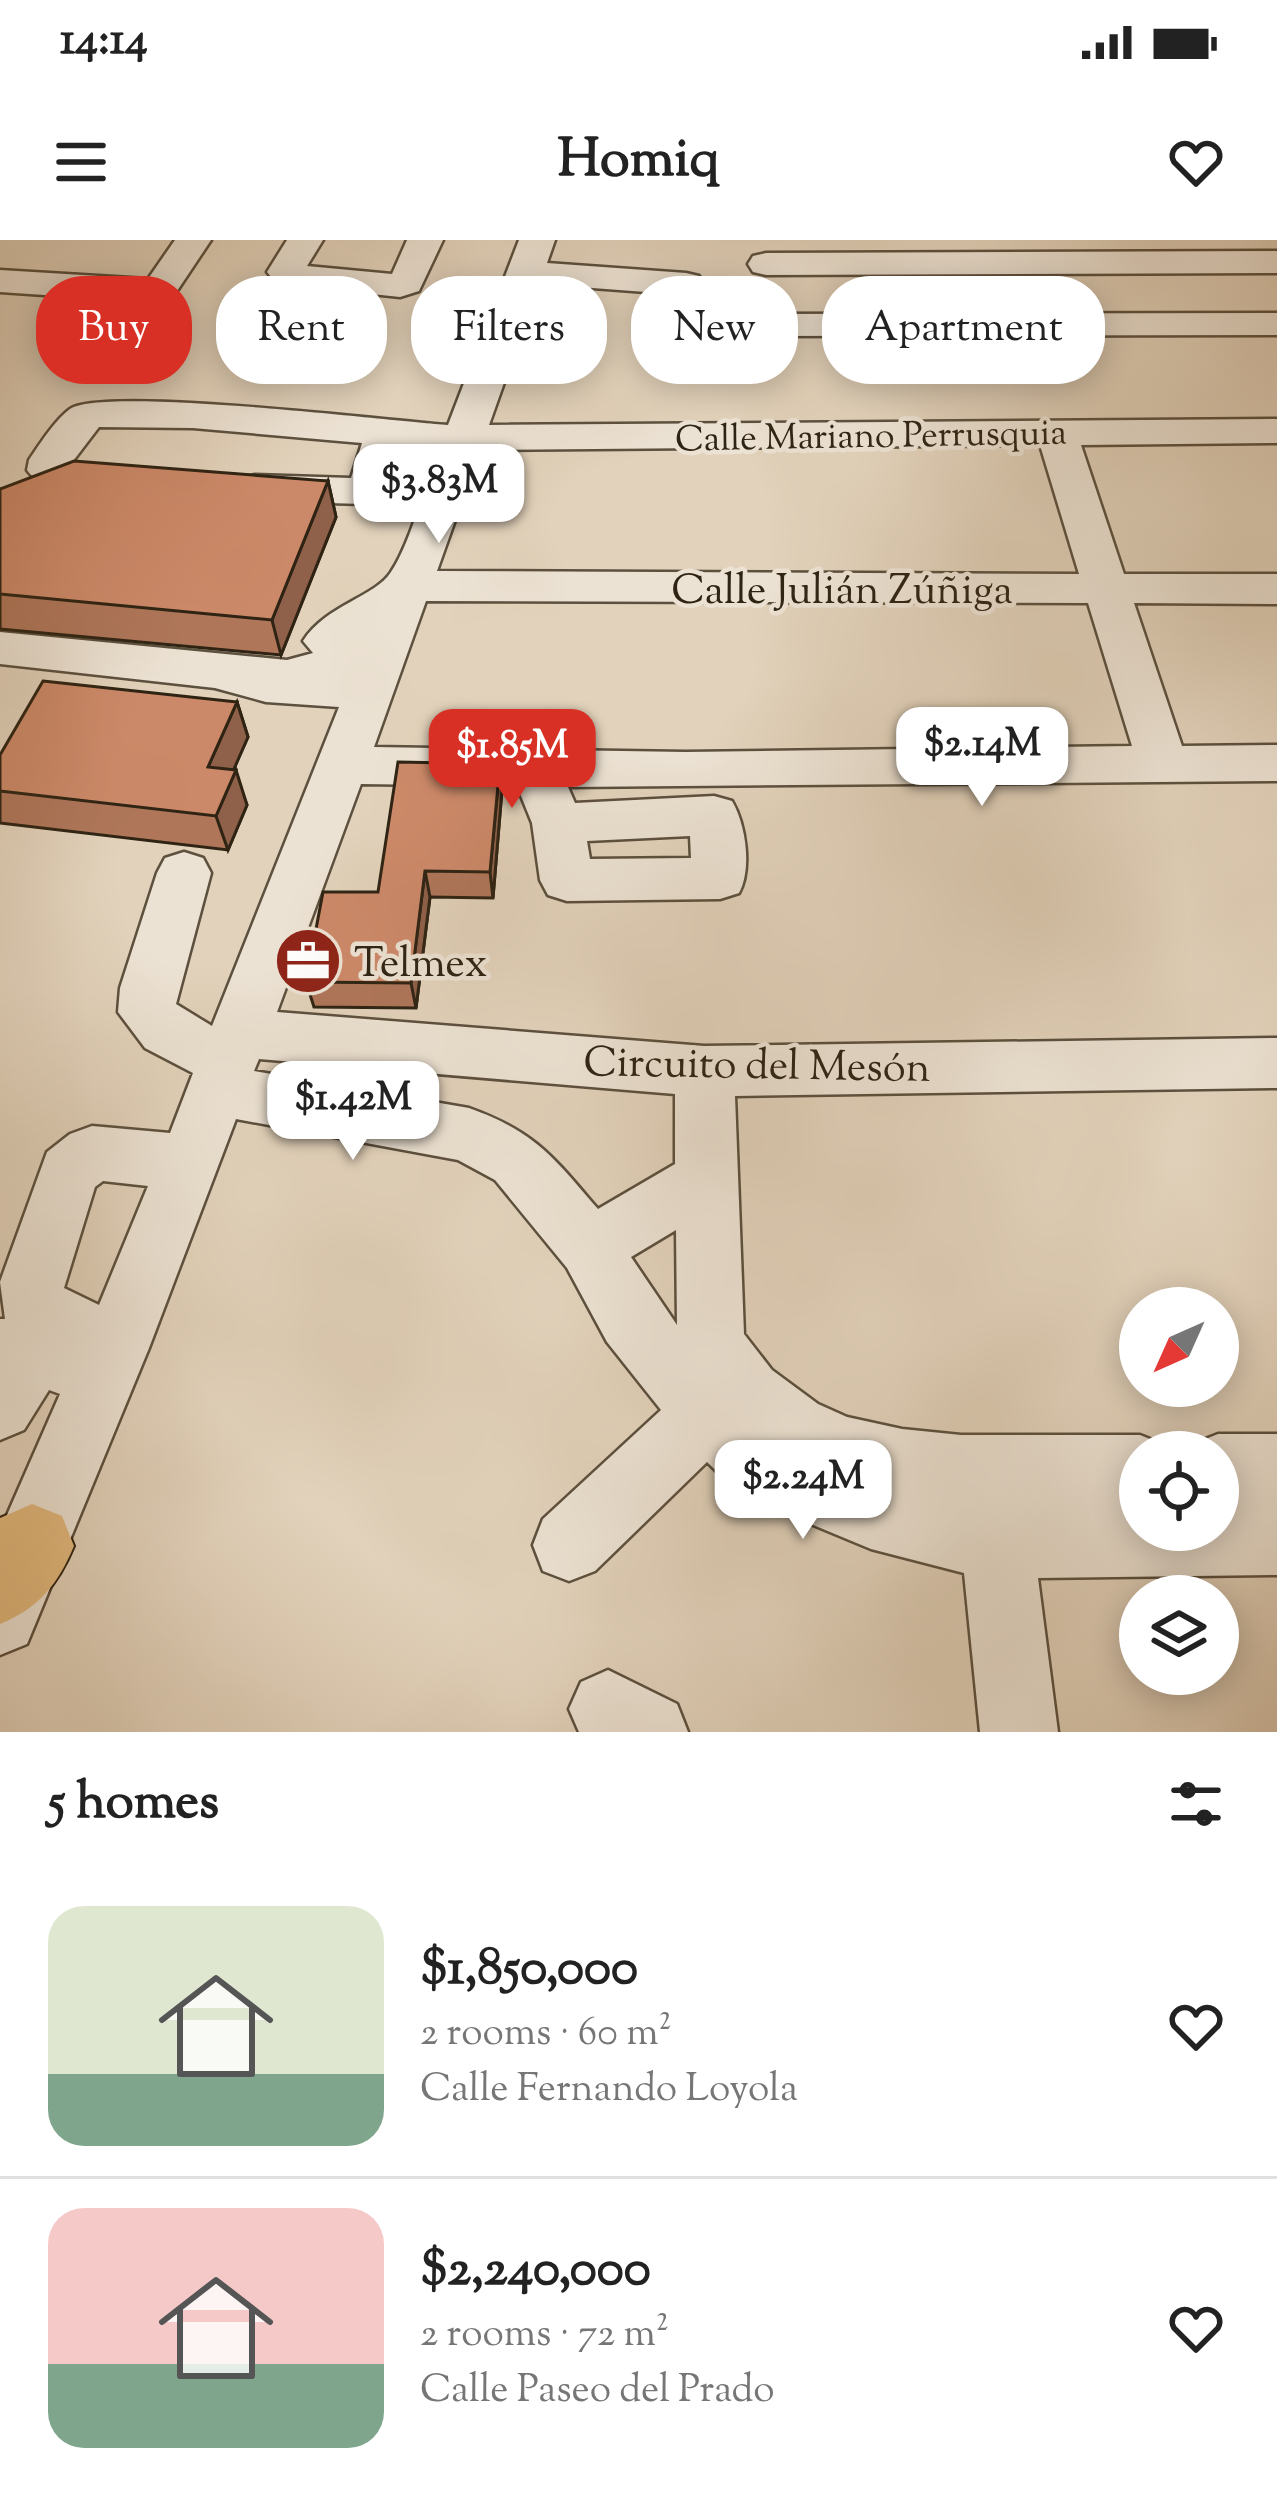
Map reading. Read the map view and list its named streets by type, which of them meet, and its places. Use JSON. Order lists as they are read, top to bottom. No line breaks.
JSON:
{"streets":{"street":["Calle Mariano Perrusquia","Calle Julián Zúñiga","Circuito del Mesón"]},"places":{"office":["Telmex"]},"north":"bottom left","page":{"status":"14:14","header":"Homiq","chip":["Buy","Rent","Filters","New","Apartment"],"price":["$3.83M","$2.14M","$1.85M","$1.42M","$2.24M"],"heading":"5 homes","list":[{"name":"$1,850,000","note":"2 rooms · 60 m² · Calle Fernando Loyola"},{"name":"$2,240,000","note":"2 rooms · 72 m² · Calle Paseo del Prado"}]}}
